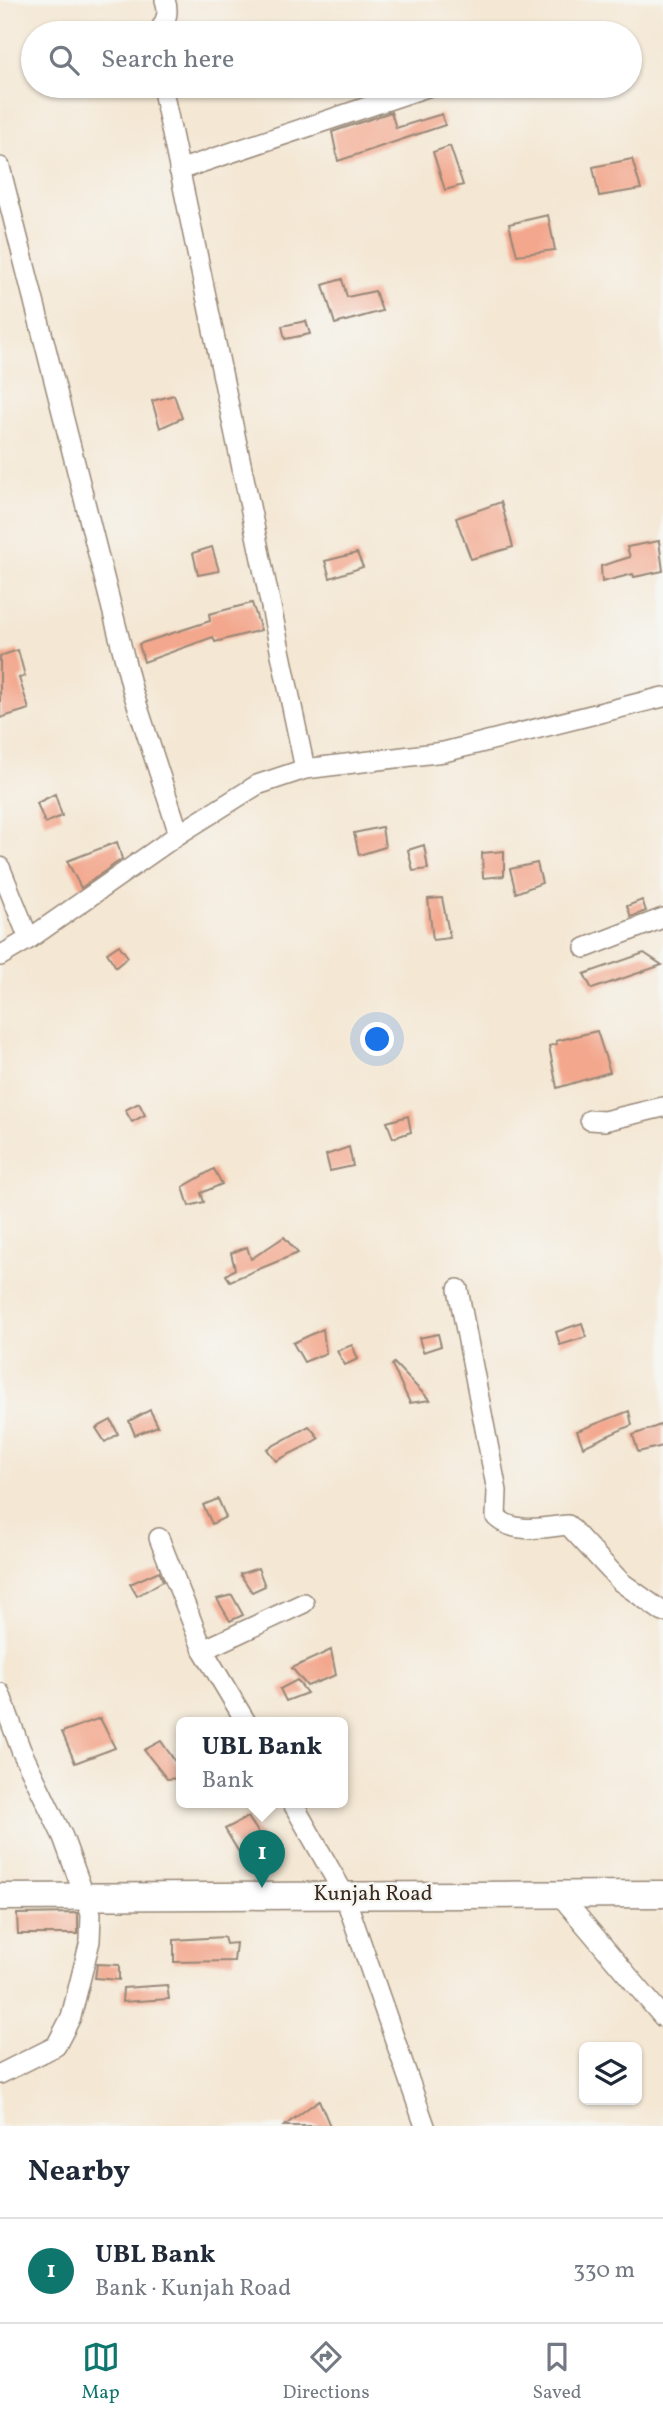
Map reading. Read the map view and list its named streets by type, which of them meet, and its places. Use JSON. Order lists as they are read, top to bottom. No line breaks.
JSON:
{"streets":{"street":["Kunjah Road"]},"page":{"search":"Search here","popup":["UBL Bank","Bank"],"pins":"1","heading":"Nearby","list":[{"mark":"1","name":"UBL Bank","note":"Bank · Kunjah Road","value":"330 m"}],"nav":["Map","Directions","Saved"]}}
